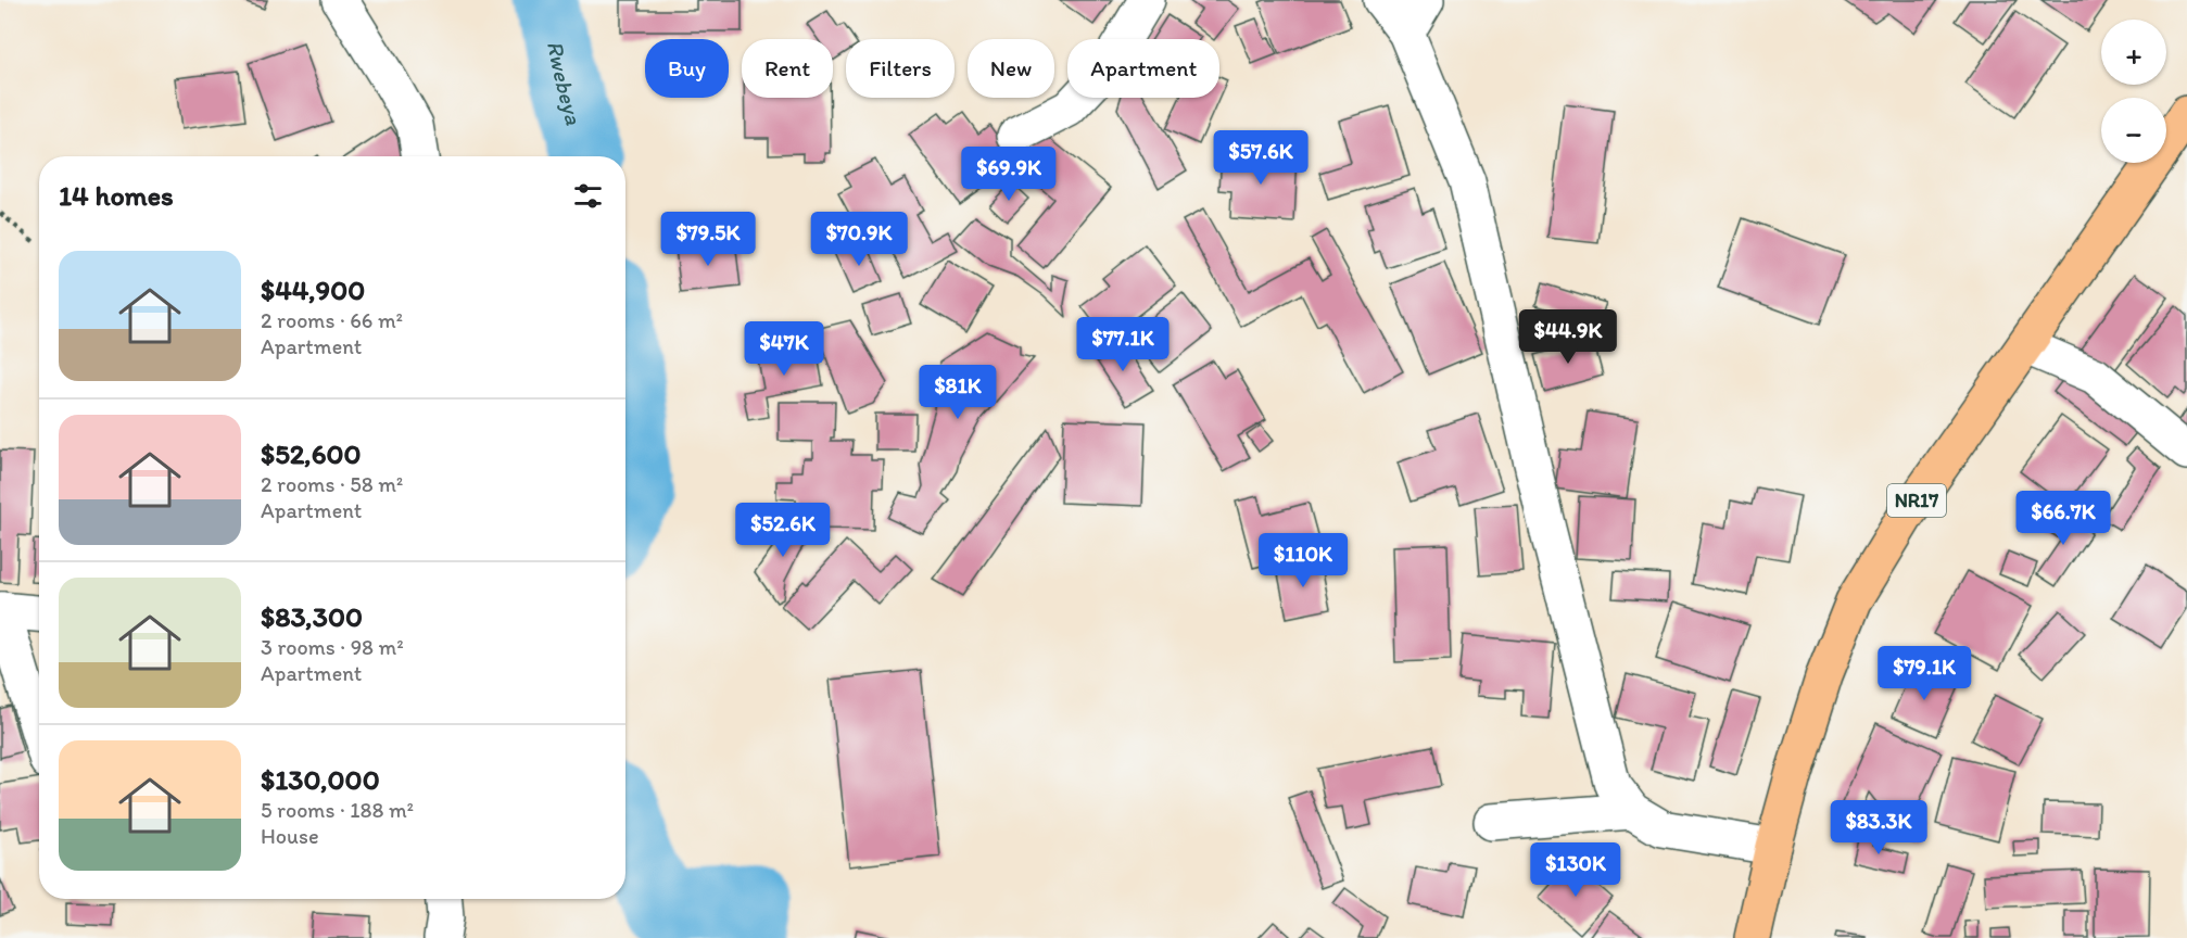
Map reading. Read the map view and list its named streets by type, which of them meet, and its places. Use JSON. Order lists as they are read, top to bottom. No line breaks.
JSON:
{"streets":{"main road":["NR17"]},"water":["Rwebeya"],"page":{"map_buttons":["+","−"],"chip":["Buy","Rent","Filters","New","Apartment"],"price":["$57.6K","$69.9K","$79.5K","$70.9K","$44.9K","$77.1K","$47K","$81K","$66.7K","$52.6K","$110K","$79.1K","$83.3K","$130K"],"heading":"14 homes","list":[{"name":"$44,900","note":"2 rooms · 66 m² · Apartment"},{"name":"$52,600","note":"2 rooms · 58 m² · Apartment"},{"name":"$83,300","note":"3 rooms · 98 m² · Apartment"},{"name":"$130,000","note":"5 rooms · 188 m² · House"}]}}
